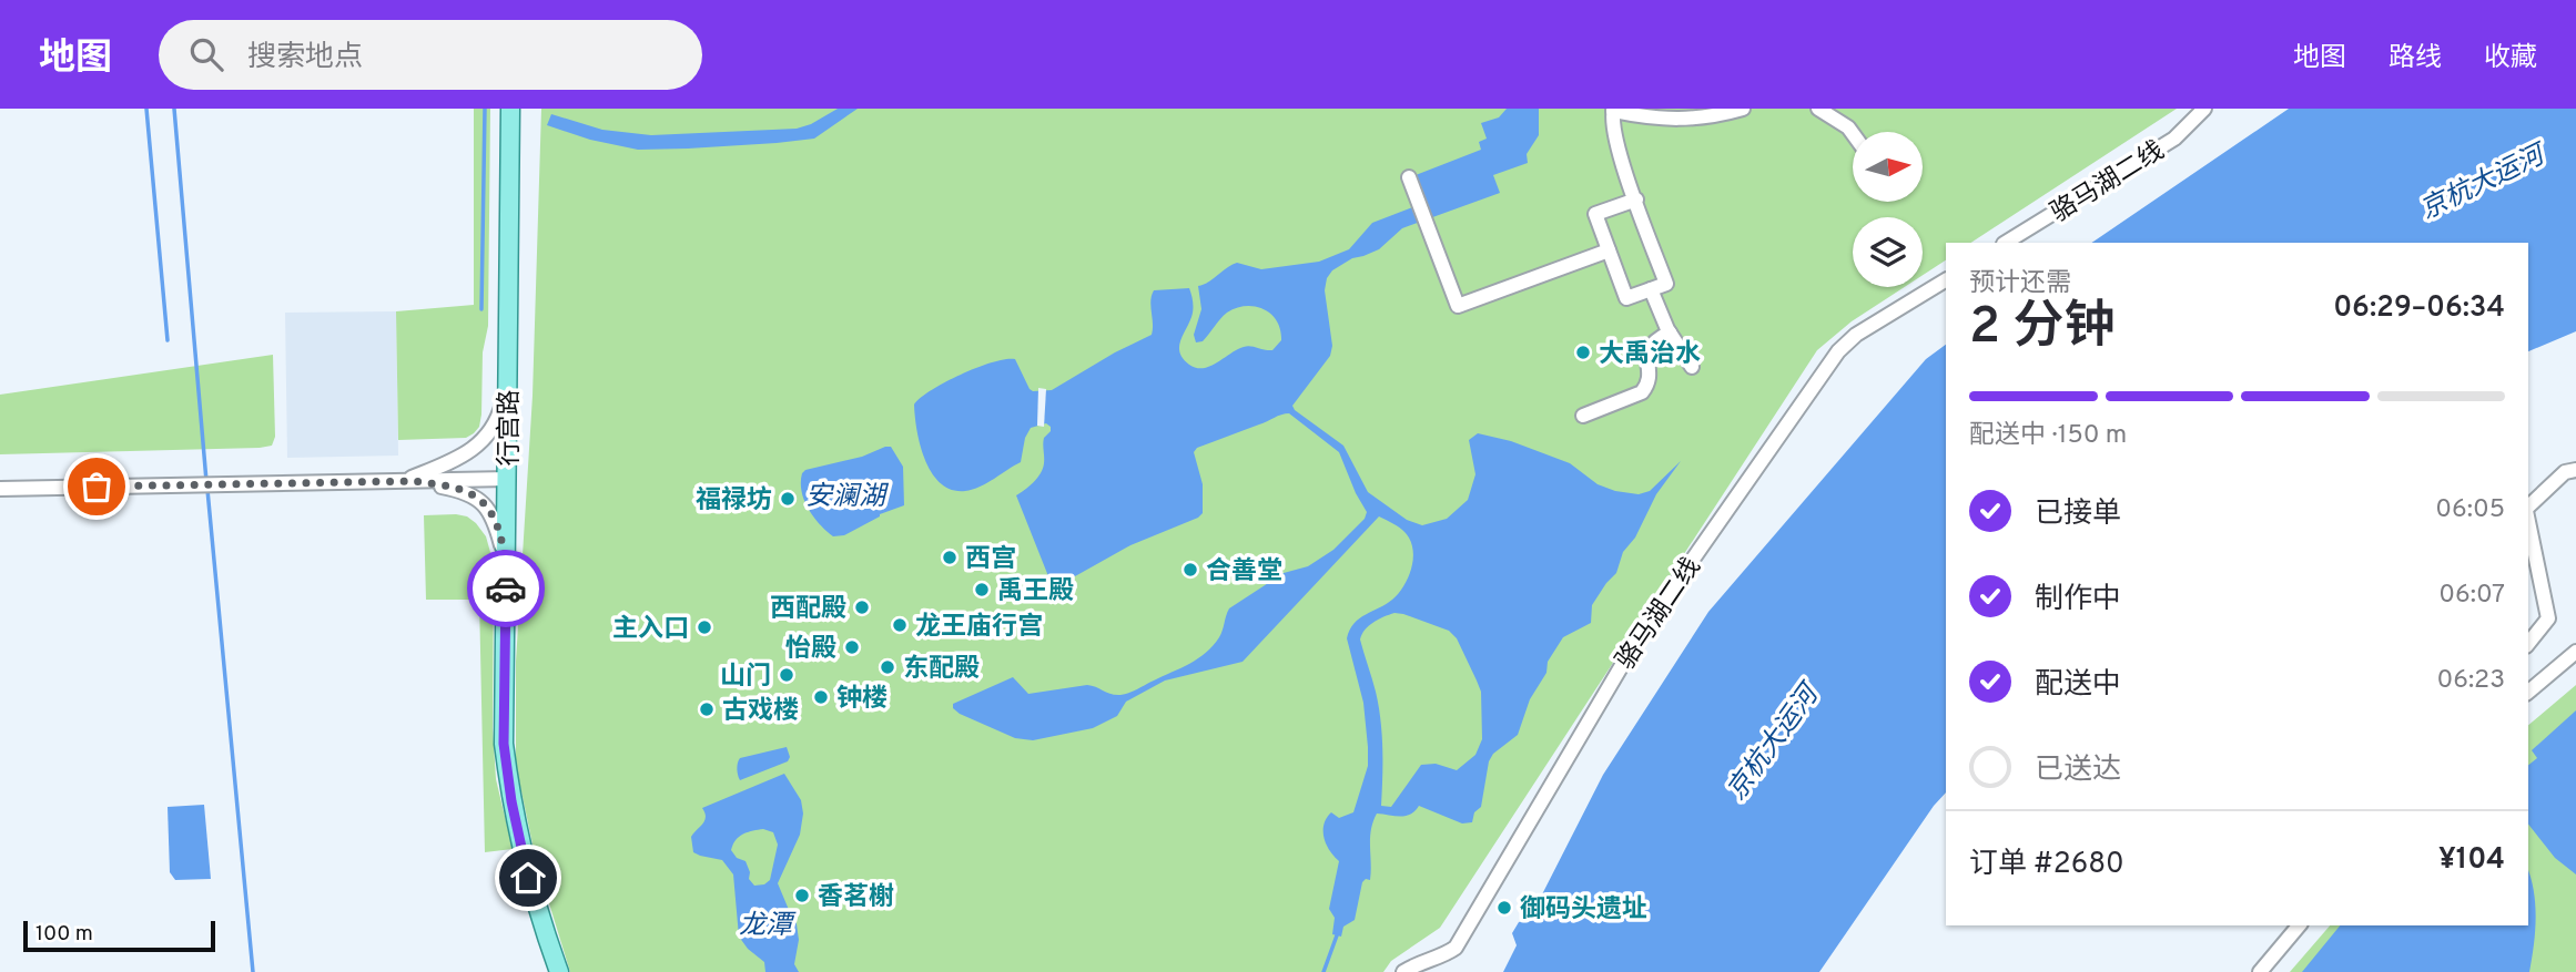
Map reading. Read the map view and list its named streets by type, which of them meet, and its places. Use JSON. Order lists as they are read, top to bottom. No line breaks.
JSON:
{"streets":{"main road":["行宫路"],"street":["骆马湖二线"]},"water":["京杭大运河","安澜湖","龙潭"],"places":["大禹治水","福禄坊","西宫","合善堂","禹王殿","西配殿","龙王庙行宫","主入口","怡殿","东配殿","山门","钟楼","古戏楼","香茗榭","御码头遗址"],"scale_bar":"100 m","north":"right","page":{"header":"地图","search":"搜索地点","nav":["地图","路线","收藏"],"heading":["2 分钟","预计还需","06:29–06:34"],"panel":["订单 #2680","¥104"],"bar":"配送中 · 150 m","list":[["已接单","06:05"],["制作中","06:07"],["配送中","06:23"],"已送达"],"scale":"100 m"}}
